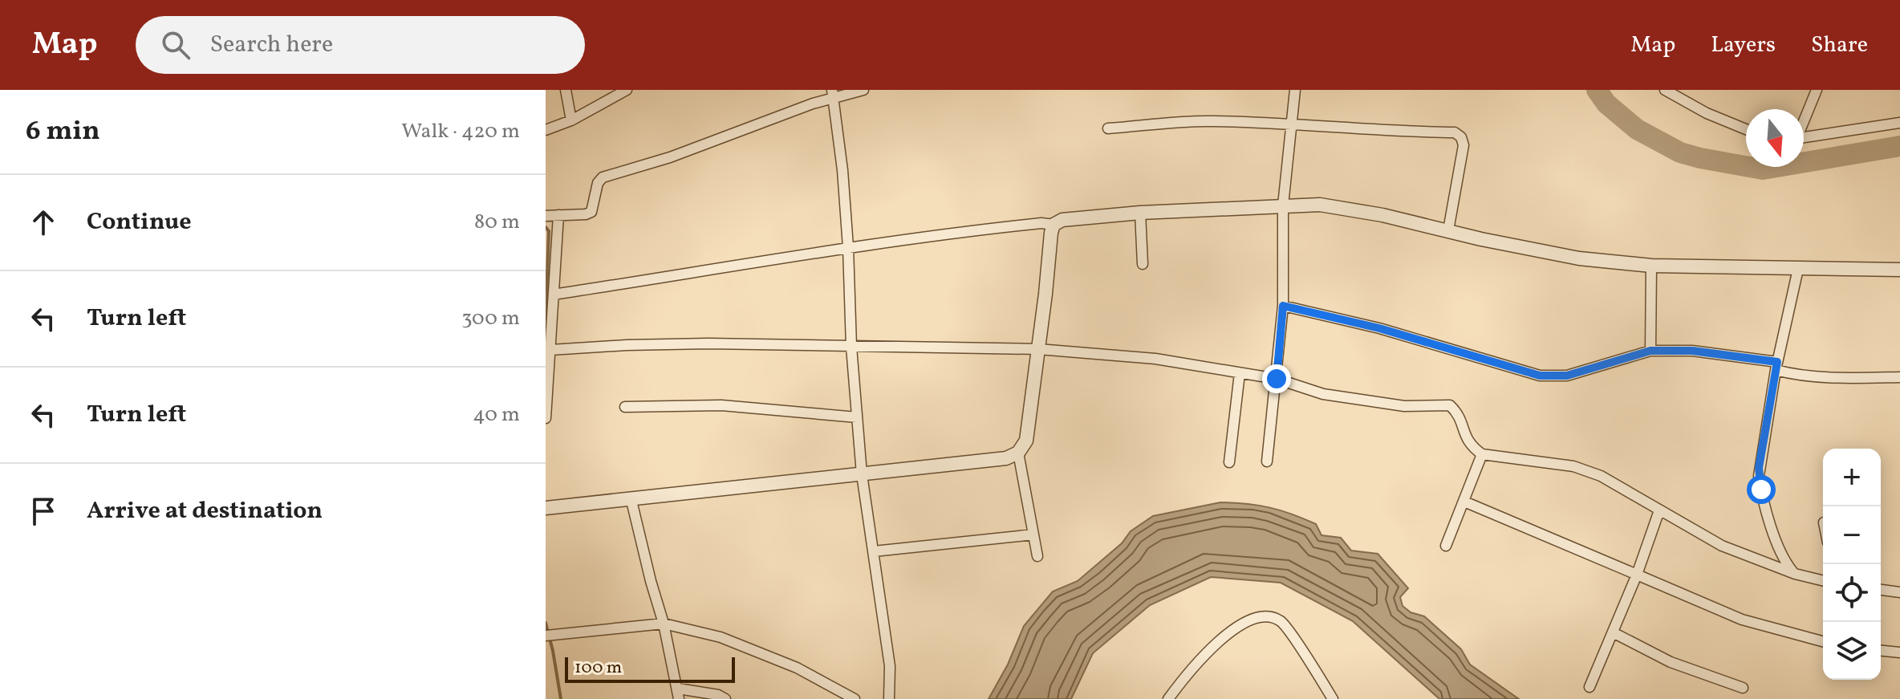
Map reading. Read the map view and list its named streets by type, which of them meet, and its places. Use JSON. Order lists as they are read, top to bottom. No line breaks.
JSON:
{"scale_bar":"100 m","north":"bottom","page":{"header":"Map","search":"Search here","nav":["Map","Layers","Share"],"heading":["6 min","Walk · 420 m"],"list":[["Continue","80 m"],["Turn left","300 m"],["Turn left","40 m"],"Arrive at destination"],"map_buttons":["+","−"],"scale":"100 m"}}
